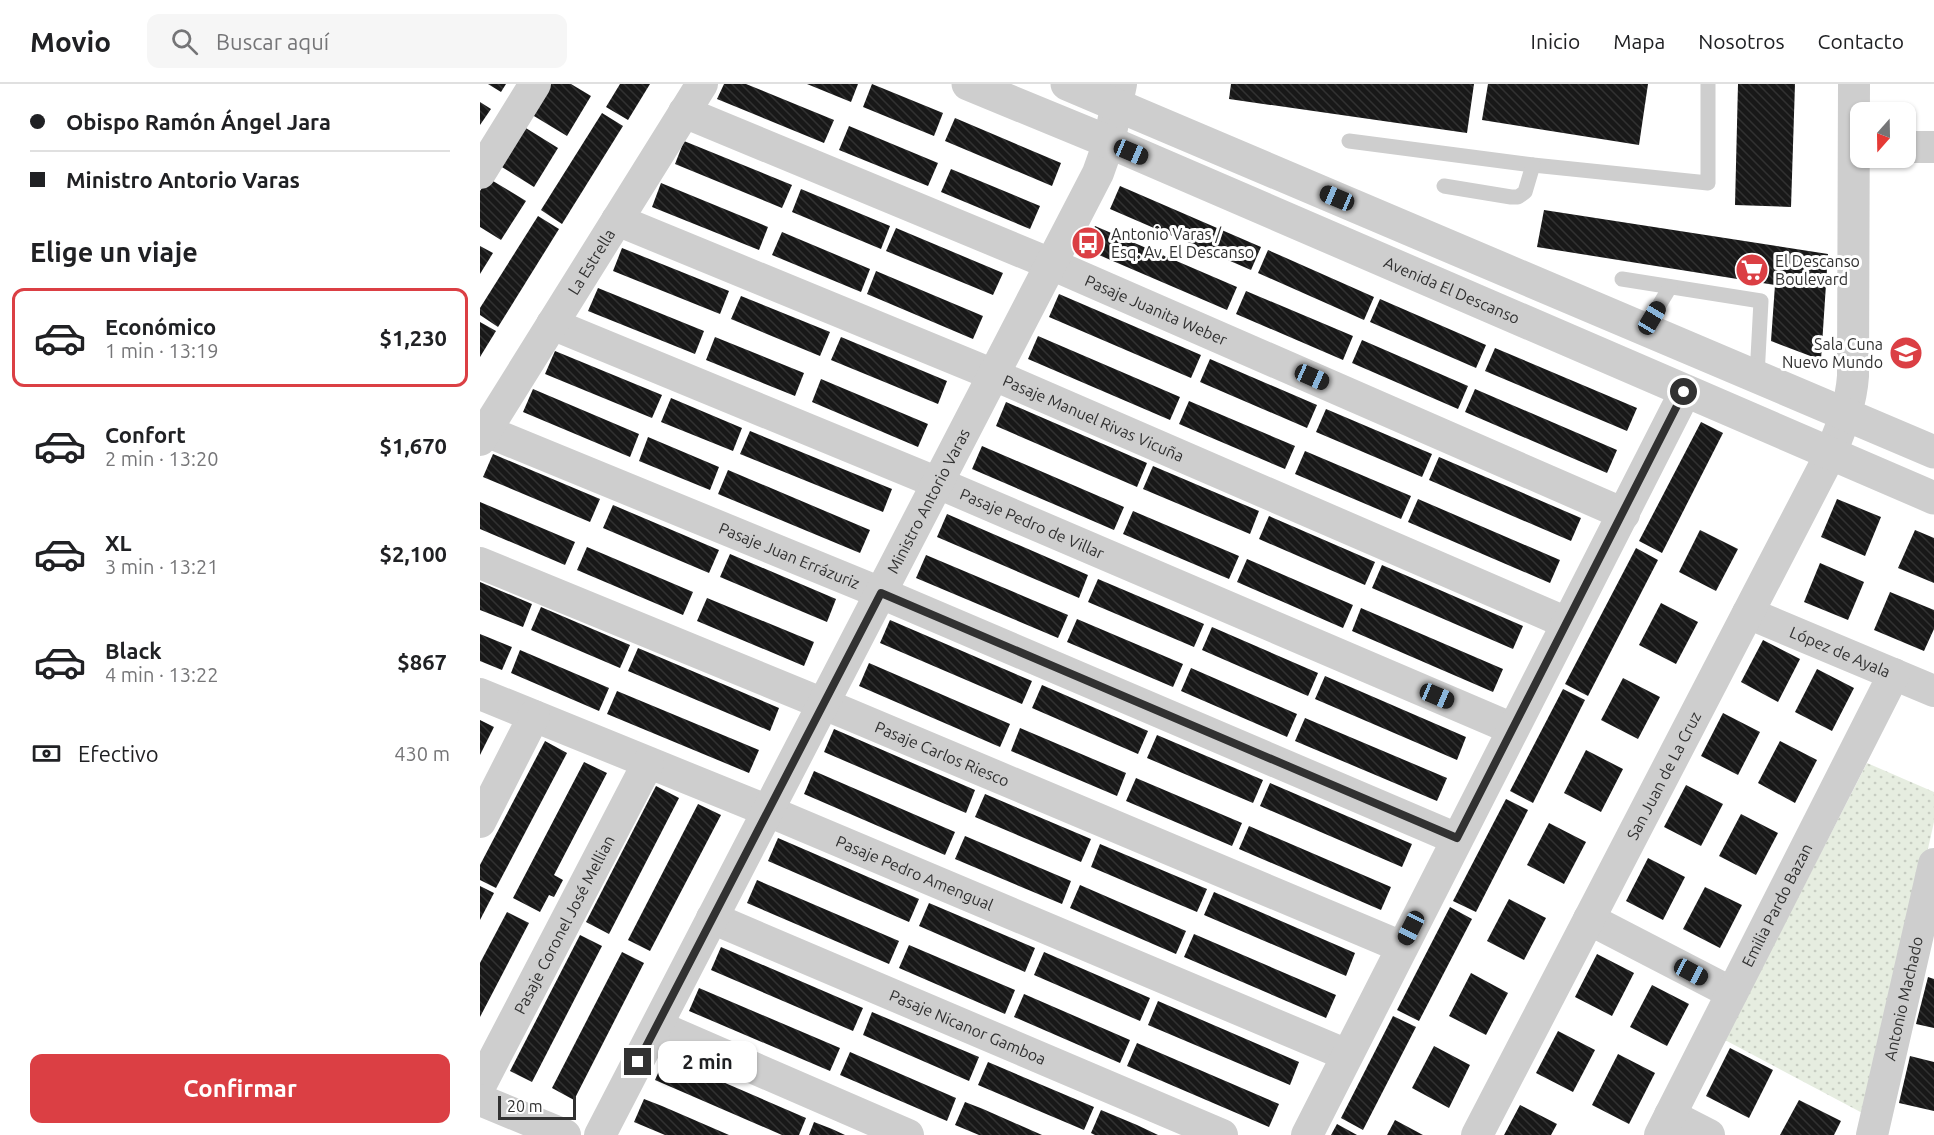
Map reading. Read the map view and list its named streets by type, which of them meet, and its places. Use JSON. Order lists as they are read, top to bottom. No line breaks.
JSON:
{"streets":{"street":["La Estrella","Avenida El Descanso","Pasaje Juanita Weber","Pasaje Manuel Rivas Vicuña","Ministro Antorio Varas","Pasaje Pedro de Villar","Pasaje Juan Errázuriz","López de Ayala","Pasaje Carlos Riesco","San Juan de La Cruz","Pasaje Pedro Amengual","Emilia Pardo Bazan","Pasaje Coronel José Mellian","Antonio Machado","Pasaje Nicanor Gamboa"]},"crossings":[["La Estrella","Pasaje Juanita Weber"],["La Estrella","Pasaje Manuel Rivas Vicuña"],["La Estrella","Pasaje Pedro de Villar"],["La Estrella","Pasaje Juan Errázuriz"],["Avenida El Descanso","Ministro Antorio Varas"],["Avenida El Descanso","San Juan de La Cruz"],["Pasaje Juanita Weber","Ministro Antorio Varas"],["Pasaje Manuel Rivas Vicuña","Ministro Antorio Varas"],["Ministro Antorio Varas","Pasaje Pedro de Villar"],["Ministro Antorio Varas","Pasaje Juan Errázuriz"],["Ministro Antorio Varas","Pasaje Carlos Riesco"],["Ministro Antorio Varas","Pasaje Pedro Amengual"],["Ministro Antorio Varas","Pasaje Nicanor Gamboa"],["López de Ayala","San Juan de La Cruz"],["López de Ayala","Emilia Pardo Bazan"],["Pasaje Pedro Amengual","Pasaje Coronel José Mellian"]],"places":{"bus stop":["Antonio Varas / Esq. Av. El Descanso"],"supermarket":["El Descanso Boulevard"],"school or university":["Sala Cuna Nuevo Mundo"]},"scale_bar":"20 m","north":"bottom","page":{"header":"Movio","search":"Buscar aquí","nav":["Inicio","Mapa","Nosotros","Contacto"],"banner":["Obispo Ramón Ángel Jara","Ministro Antorio Varas"],"heading":"Elige un viaje","list":[{"name":"Económico","note":"1 min · 13:19","value":"$1,230"},{"name":"Confort","note":"2 min · 13:20","value":"$1,670"},{"name":"XL","note":"3 min · 13:21","value":"$2,100"},{"name":"Black","note":"4 min · 13:22","value":"$867"}],"pay":["Efectivo","430 m"],"bubble":"2 min","buttons":"Confirmar","scale":"20 m"}}
